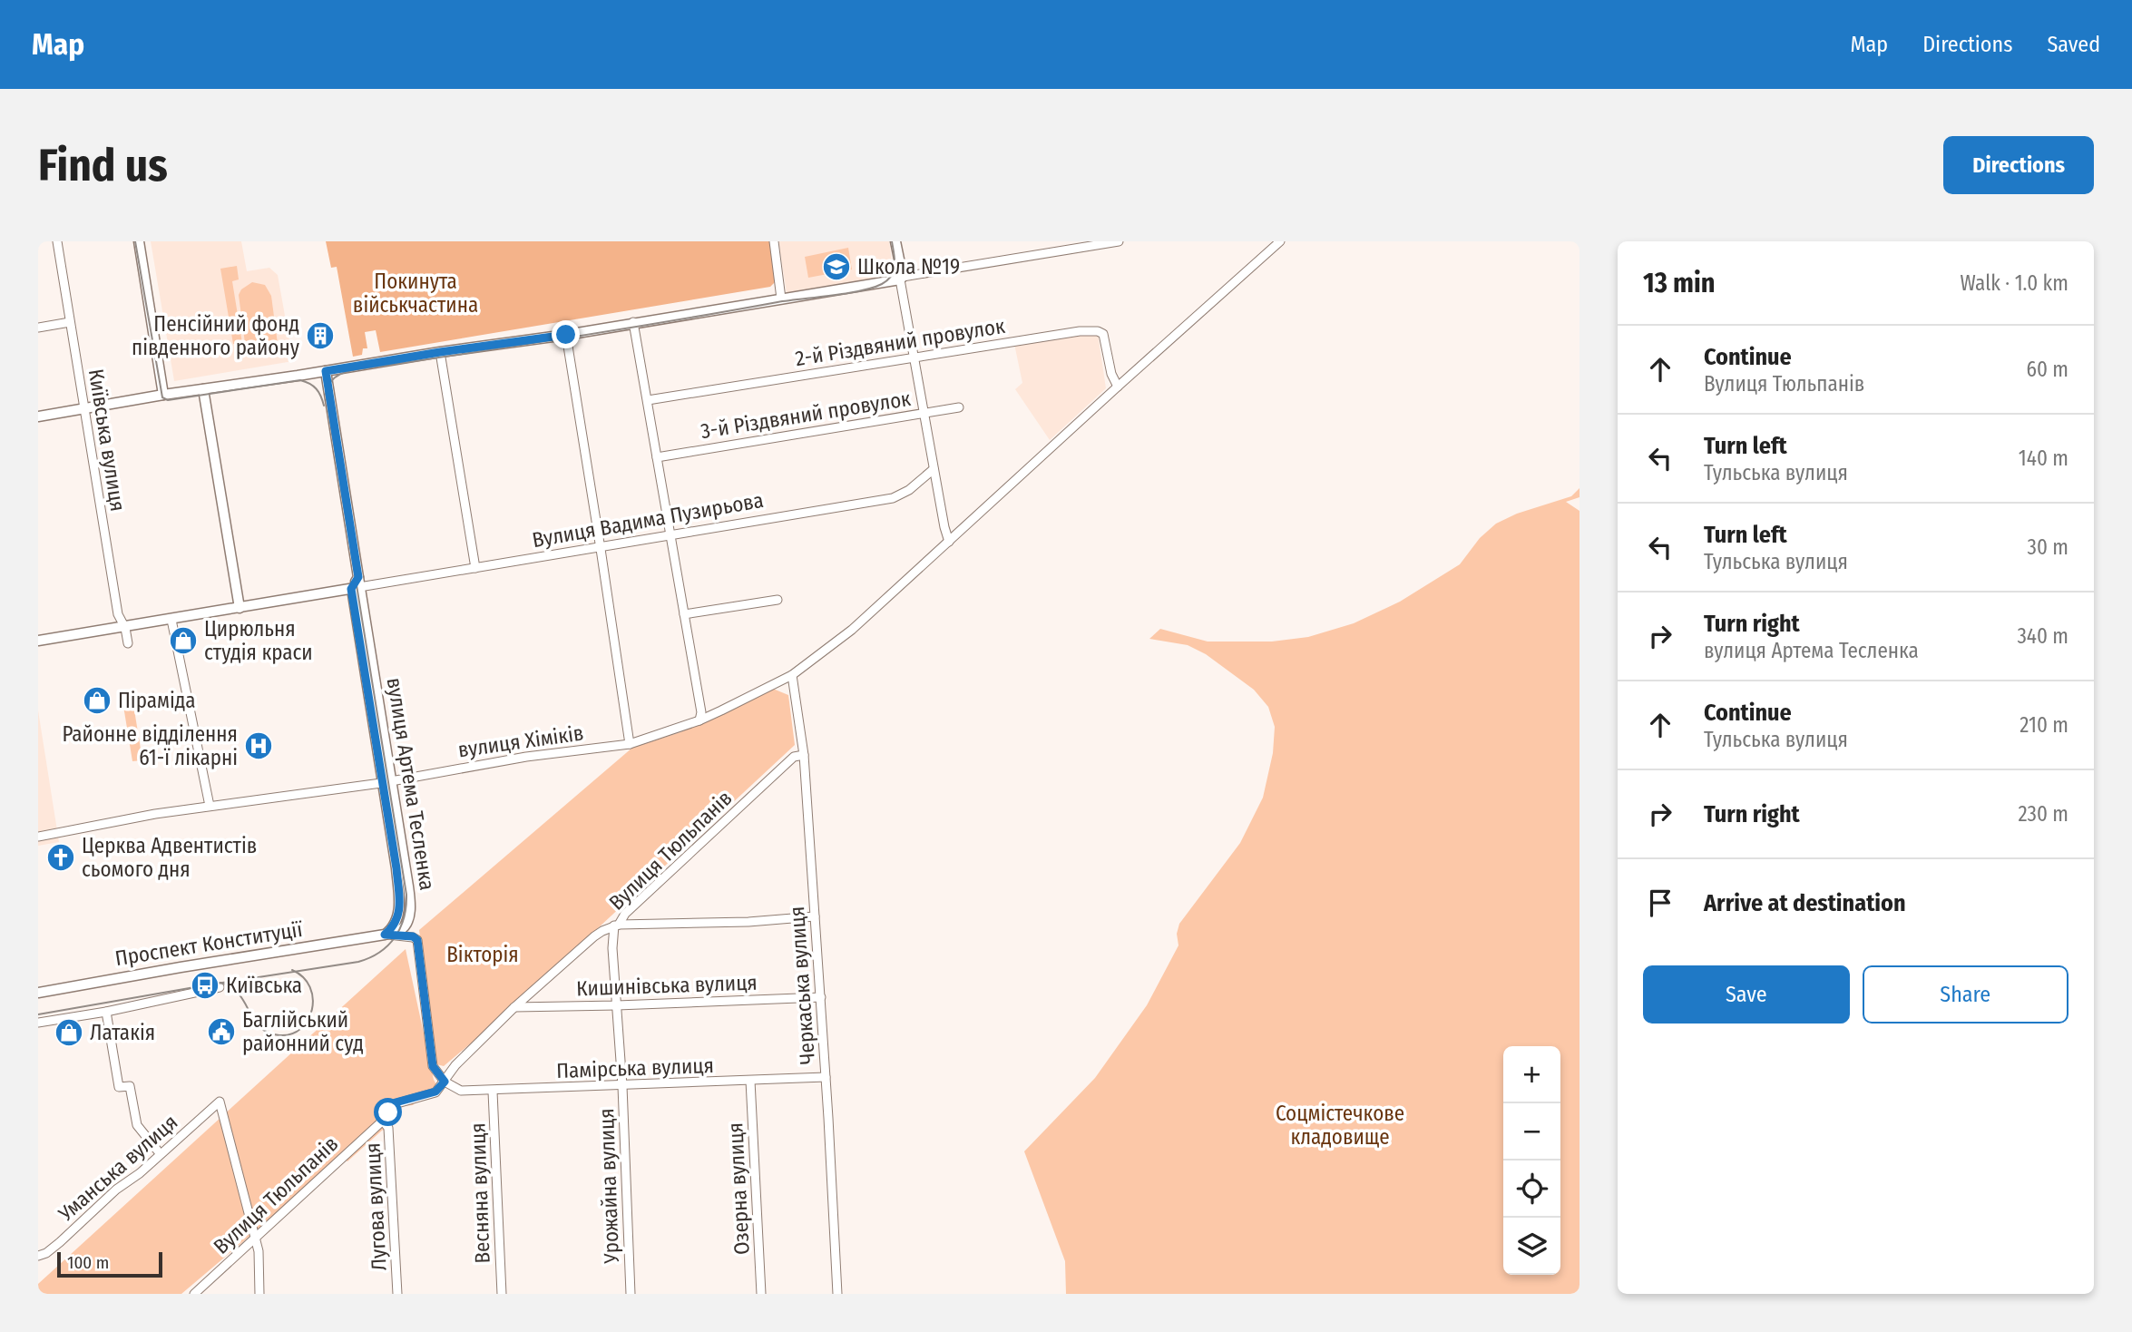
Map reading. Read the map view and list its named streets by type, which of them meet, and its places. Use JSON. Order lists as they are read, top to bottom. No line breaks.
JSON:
{"streets":{"street":["2-й Різдвяний провулок","3-й Різдвяний провулок","Київська вулиця","Вулиця Вадима Пузирьова","вулиця Хіміків","вулиця Артема Тесленка","Вулиця Тюльпанів","Проспект Конституції","Кишинівська вулиця","Черкаська вулиця","Памірська вулиця","Уманська вулиця","Урожайна вулиця","Озерна вулиця","Весняна вулиця","Лугова вулиця"]},"crossings":[["2-й Різдвяний провулок","вулиця Хіміків"],["Київська вулиця","Вулиця Вадима Пузирьова"],["Вулиця Вадима Пузирьова","вулиця Артема Тесленка"],["вулиця Хіміків","вулиця Артема Тесленка"],["вулиця Хіміків","Черкаська вулиця"],["вулиця Артема Тесленка","Проспект Конституції"],["Вулиця Тюльпанів","Кишинівська вулиця"],["Вулиця Тюльпанів","Черкаська вулиця"],["Вулиця Тюльпанів","Памірська вулиця"],["Вулиця Тюльпанів","Уманська вулиця"],["Вулиця Тюльпанів","Урожайна вулиця"],["Вулиця Тюльпанів","Лугова вулиця"],["Кишинівська вулиця","Черкаська вулиця"],["Кишинівська вулиця","Урожайна вулиця"],["Черкаська вулиця","Памірська вулиця"],["Памірська вулиця","Урожайна вулиця"],["Памірська вулиця","Озерна вулиця"],["Памірська вулиця","Весняна вулиця"]],"parks":["Покинута військчастина","Вікторія","Соцмістечкове кладовище"],"places":{"school or university":["Школа №19"],"building":["Пенсійний фонд південного району"],"shop":["Цирюльня студія краси","Піраміда","Латакія"],"hospital":["Районне відділення 61-ї лікарні"],"church":["Церква Адвентистів сьомого дня"],"bus stop":["Київська"],"public building":["Баглійський районний суд"]},"scale_bar":"100 m","page":{"header":"Map","nav":["Map","Directions","Saved"],"buttons":["Directions",["Save","Share"]],"title":"Find us","heading":["13 min","Walk · 1.0 km"],"list":[["Continue","Вулиця Тюльпанів","60 m"],["Turn left","Тульська вулиця","140 m"],["Turn left","Тульська вулиця","30 m"],["Turn right","вулиця Артема Тесленка","340 m"],["Continue","Тульська вулиця","210 m"],["Turn right","230 m"],"Arrive at destination"],"map_buttons":["+","−"],"scale":"100 m"}}
